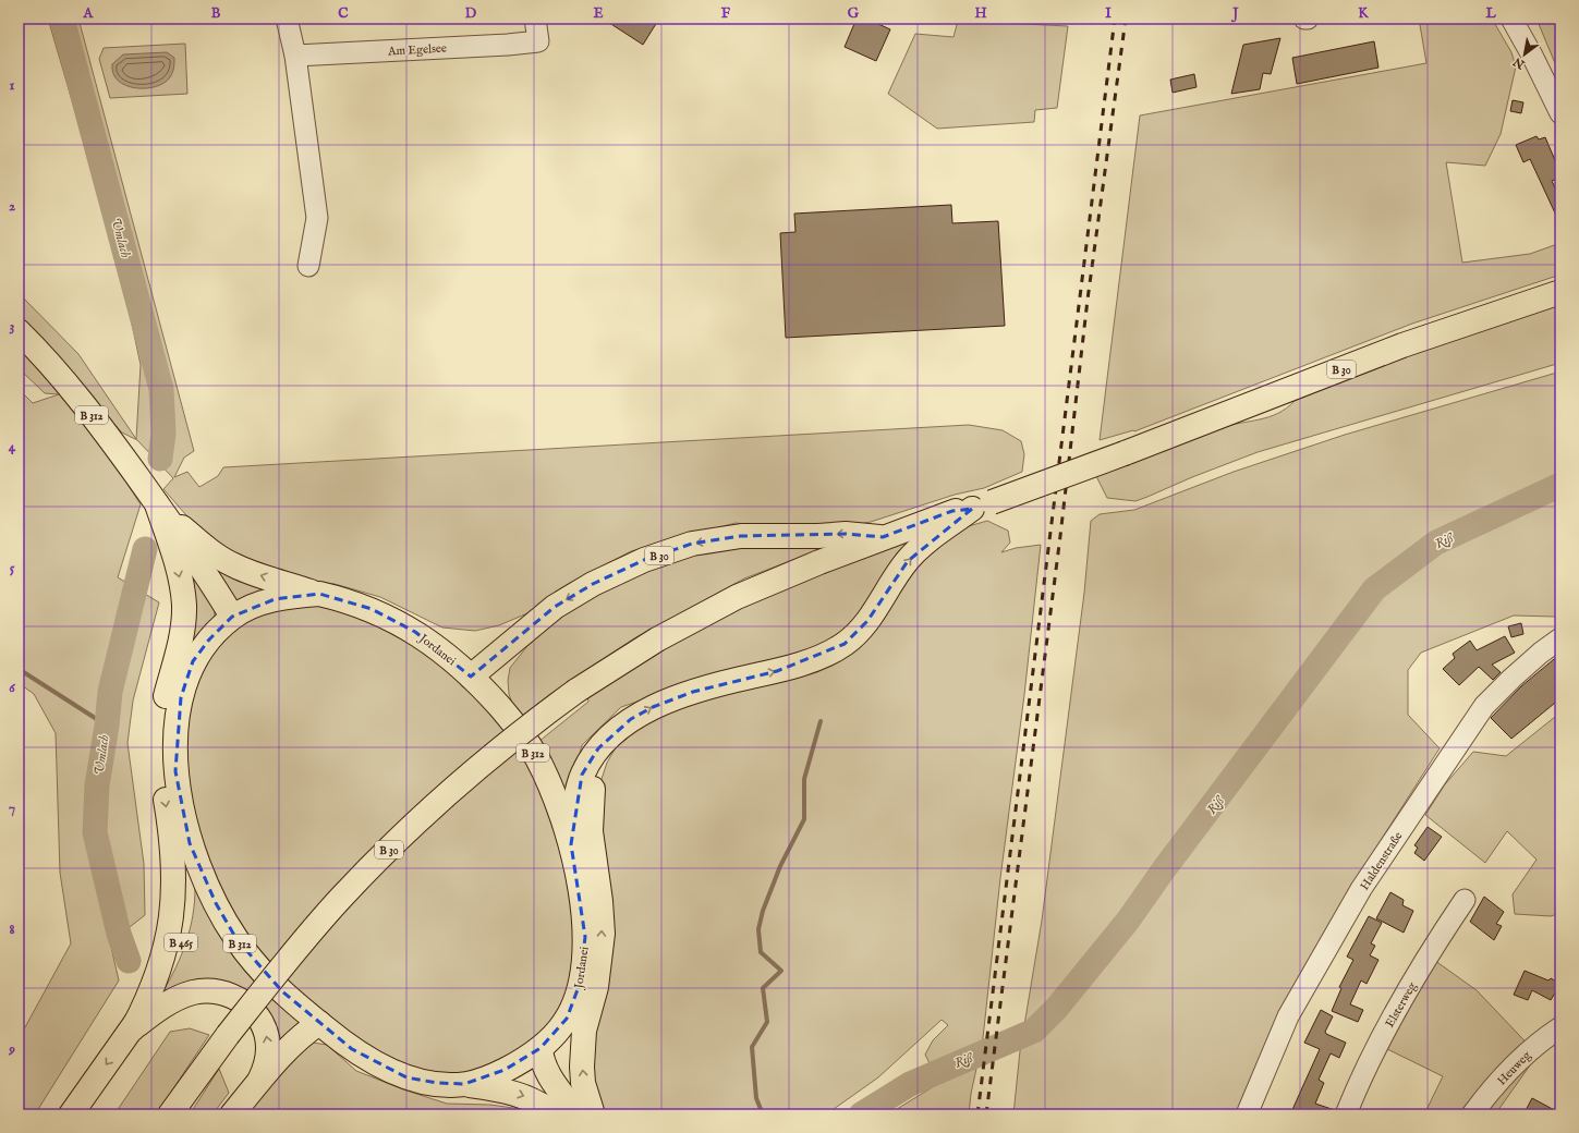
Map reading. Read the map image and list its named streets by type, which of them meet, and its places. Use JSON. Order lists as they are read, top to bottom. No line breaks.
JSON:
{"streets":{"main road":["B 30","B 312","Jordanei","B 465"],"street":["Am Egelsee","Haldenstraße","Elsterweg","Heuweg"]},"crossings":[["B 30","Jordanei"],["B 312","Jordanei"],["Jordanei","B 465"]],"water":["Umlach","Riß"],"north":"bottom left","grid":{"columns":["A","B","C","D","E","F","G","H","I","J","K","L"],"rows":["1","2","3","4","5","6","7","8","9"]}}
